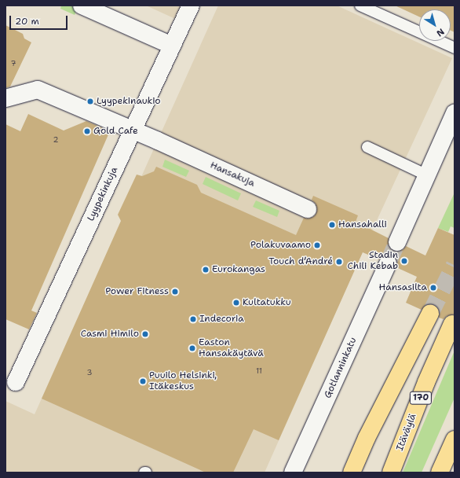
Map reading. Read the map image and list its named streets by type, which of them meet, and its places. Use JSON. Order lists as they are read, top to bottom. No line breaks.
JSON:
{"streets":{"highway":["170","Itäväylä"],"street":["Hansakuja","Lyypekinkuja","Gotlanninkatu"]},"crossings":[["Hansakuja","Lyypekinkuja"]],"places":["Lyypekinaukio","Gold Cafe","Hansahalli","Polakuvaamo","Stadin Chili Kebab","Touch d’André","Eurokangas","Hansasilta","Power Fitness","Kultatukku","Indecoria","Casmi Himilo","Easton Hansakäytävä","Puuilo Helsinki, Itäkeskus"],"house_numbers":["7","2","11","3"],"scale_bar":"20 m","north":"bottom right"}
